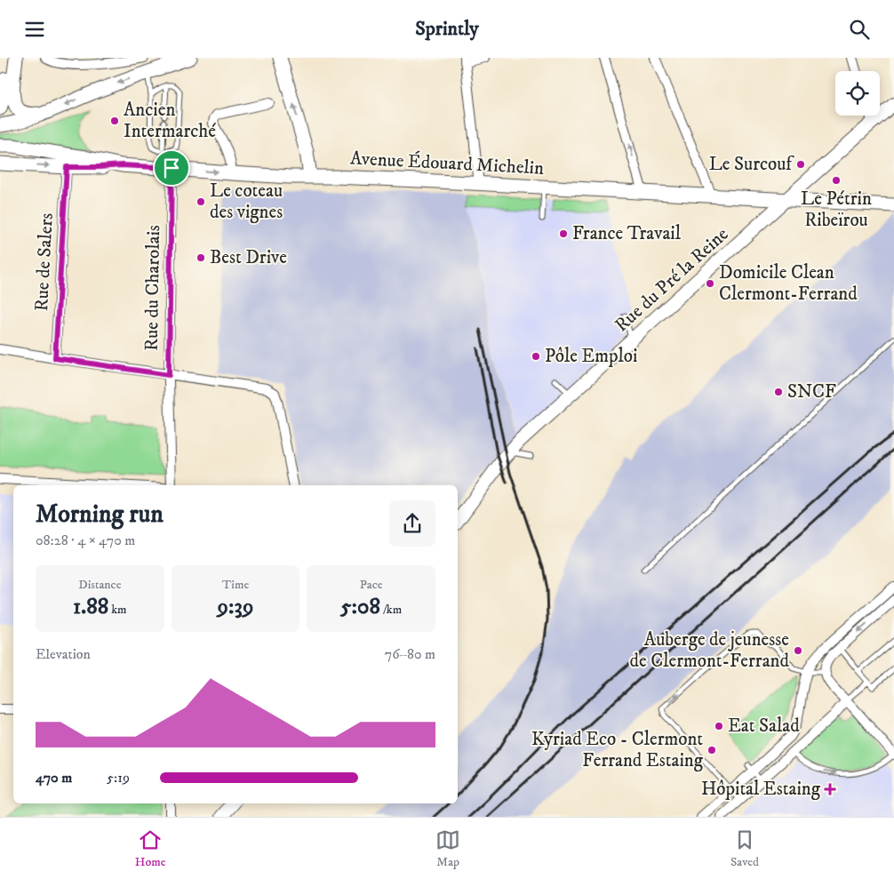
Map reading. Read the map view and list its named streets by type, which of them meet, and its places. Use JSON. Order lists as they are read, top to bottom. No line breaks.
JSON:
{"streets":{"main road":["Avenue Édouard Michelin","Rue du Pré la Reine"],"street":["Rue de Salers","Rue du Charolais"]},"crossings":[["Avenue Édouard Michelin","Rue du Pré la Reine"],["Avenue Édouard Michelin","Rue du Charolais"]],"places":{"other":["Ancien Intermarché","Le Surcouf","Le Pétrin Ribeïrou","Le coteau des vignes","France Travail","Best Drive","Domicile Clean Clermont-Ferrand","Pôle Emploi","SNCF","Auberge de jeunesse de Clermont-Ferrand","Eat Salad","Kyriad Eco - Clermont Ferrand Estaing"],"health":["Hôpital Estaing"]},"page":{"header":"Sprintly","heading":["Morning run","08:28 · 4 × 470 m"],"stats":[["Distance","1.88 km"],["Time","9:39"],["Pace","5:08 /km"]],"chart":["Elevation","76–80 m"],"list":[{"name":"470 m","note":"5:19"}],"tabs":["Home","Map","Saved"]}}
